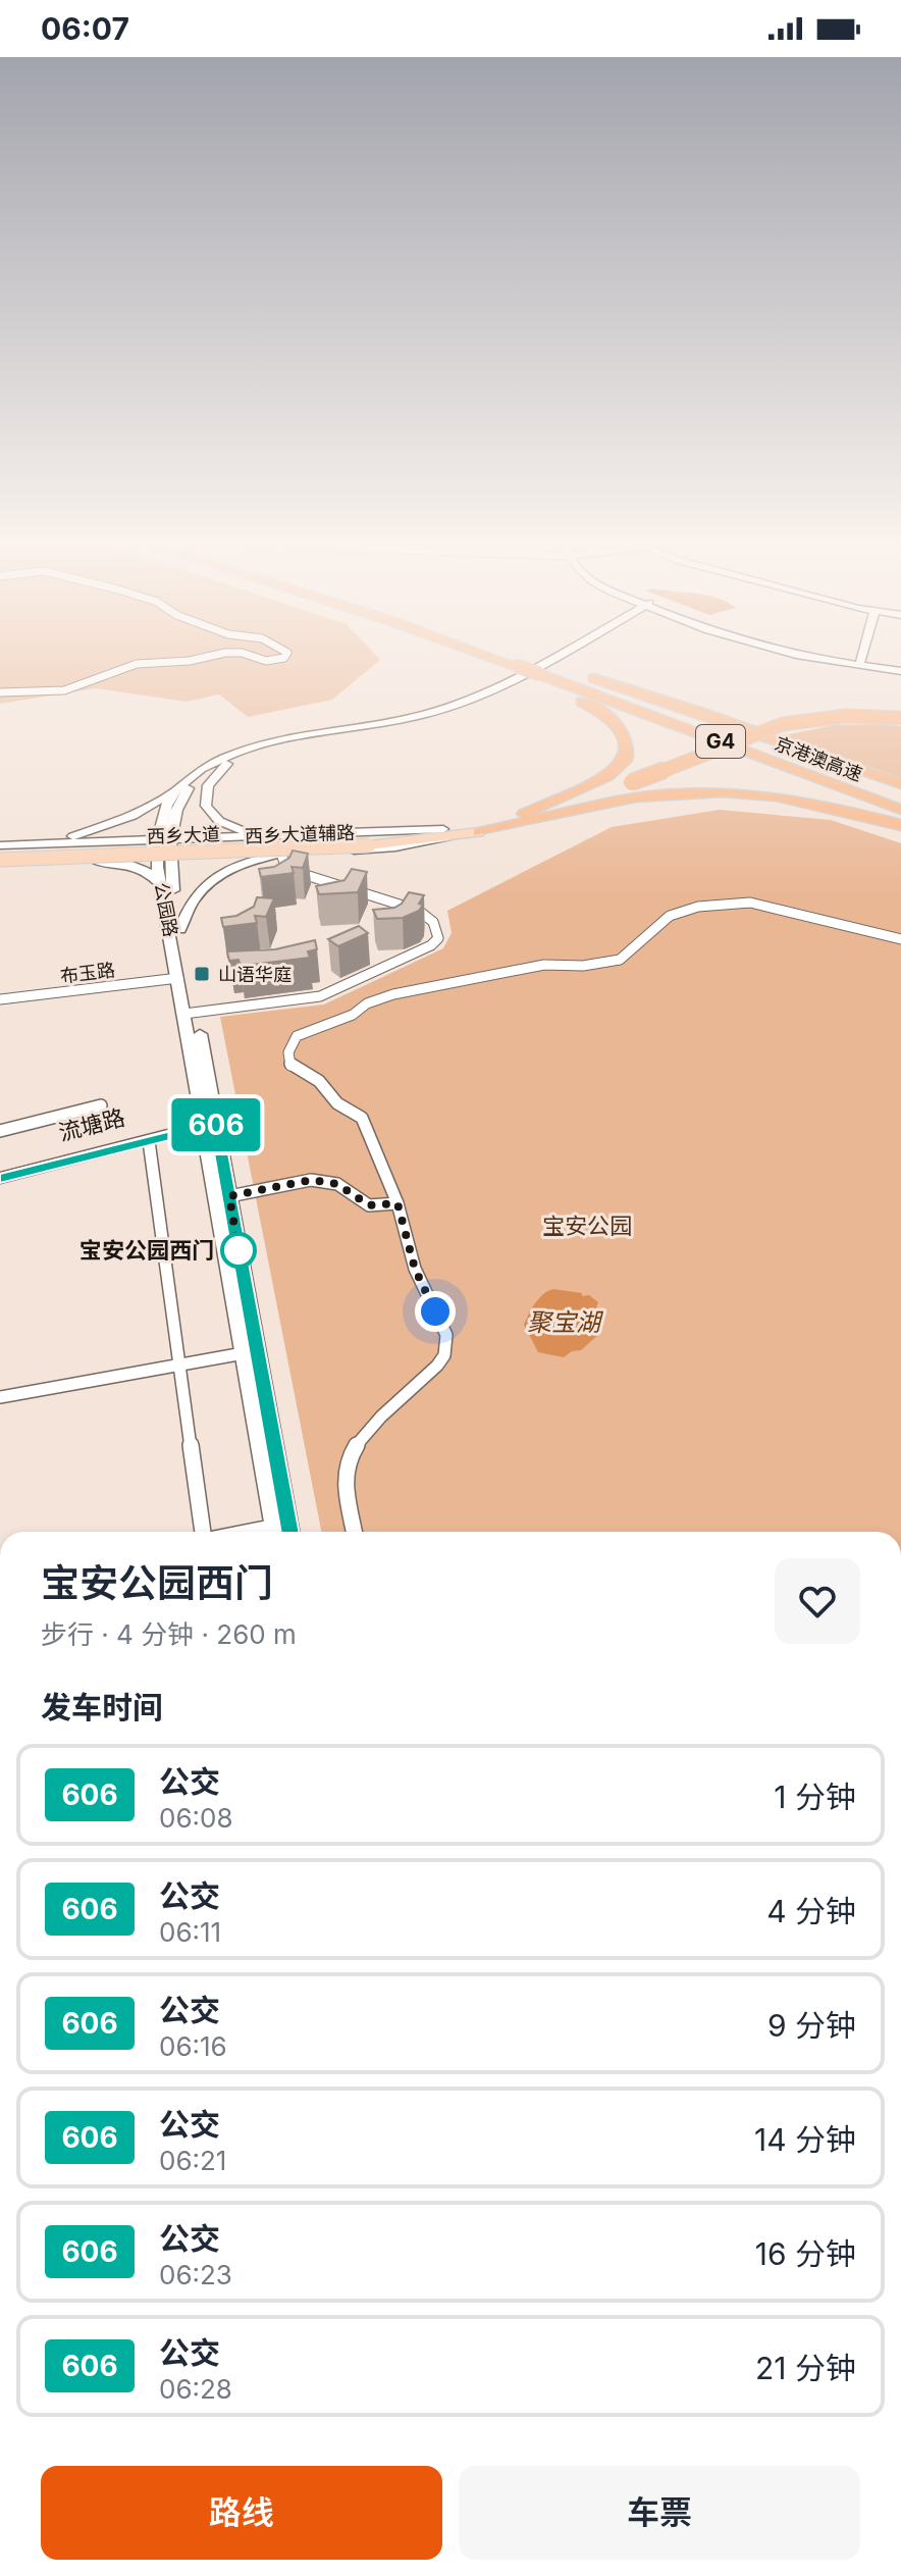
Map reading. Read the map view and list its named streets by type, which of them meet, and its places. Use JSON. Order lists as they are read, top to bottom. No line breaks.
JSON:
{"streets":{"highway":["G4","京港澳高速"],"main road":["西乡大道辅路","西乡大道","公园路","流塘路"],"street":["布玉路"]},"crossings":[["G4","京港澳高速"],["西乡大道辅路","西乡大道"],["西乡大道辅路","公园路"],["公园路","布玉路"],["公园路","流塘路"]],"water":["聚宝湖"],"parks":["宝安公园"],"places":{"transit":["山语华庭"],"other":["宝安公园西门"]},"lines":["bus line 606"],"page":{"status":"06:07","on_map":"606","heading":[["宝安公园西门","步行 · 4 分钟 · 260 m"],"发车时间"],"list":[{"mark":"606","name":"公交","note":"06:08","value":"1 分钟"},{"mark":"606","name":"公交","note":"06:11","value":"4 分钟"},{"mark":"606","name":"公交","note":"06:16","value":"9 分钟"},{"mark":"606","name":"公交","note":"06:21","value":"14 分钟"},{"mark":"606","name":"公交","note":"06:23","value":"16 分钟"},{"mark":"606","name":"公交","note":"06:28","value":"21 分钟"}],"buttons":["路线","车票"]}}
